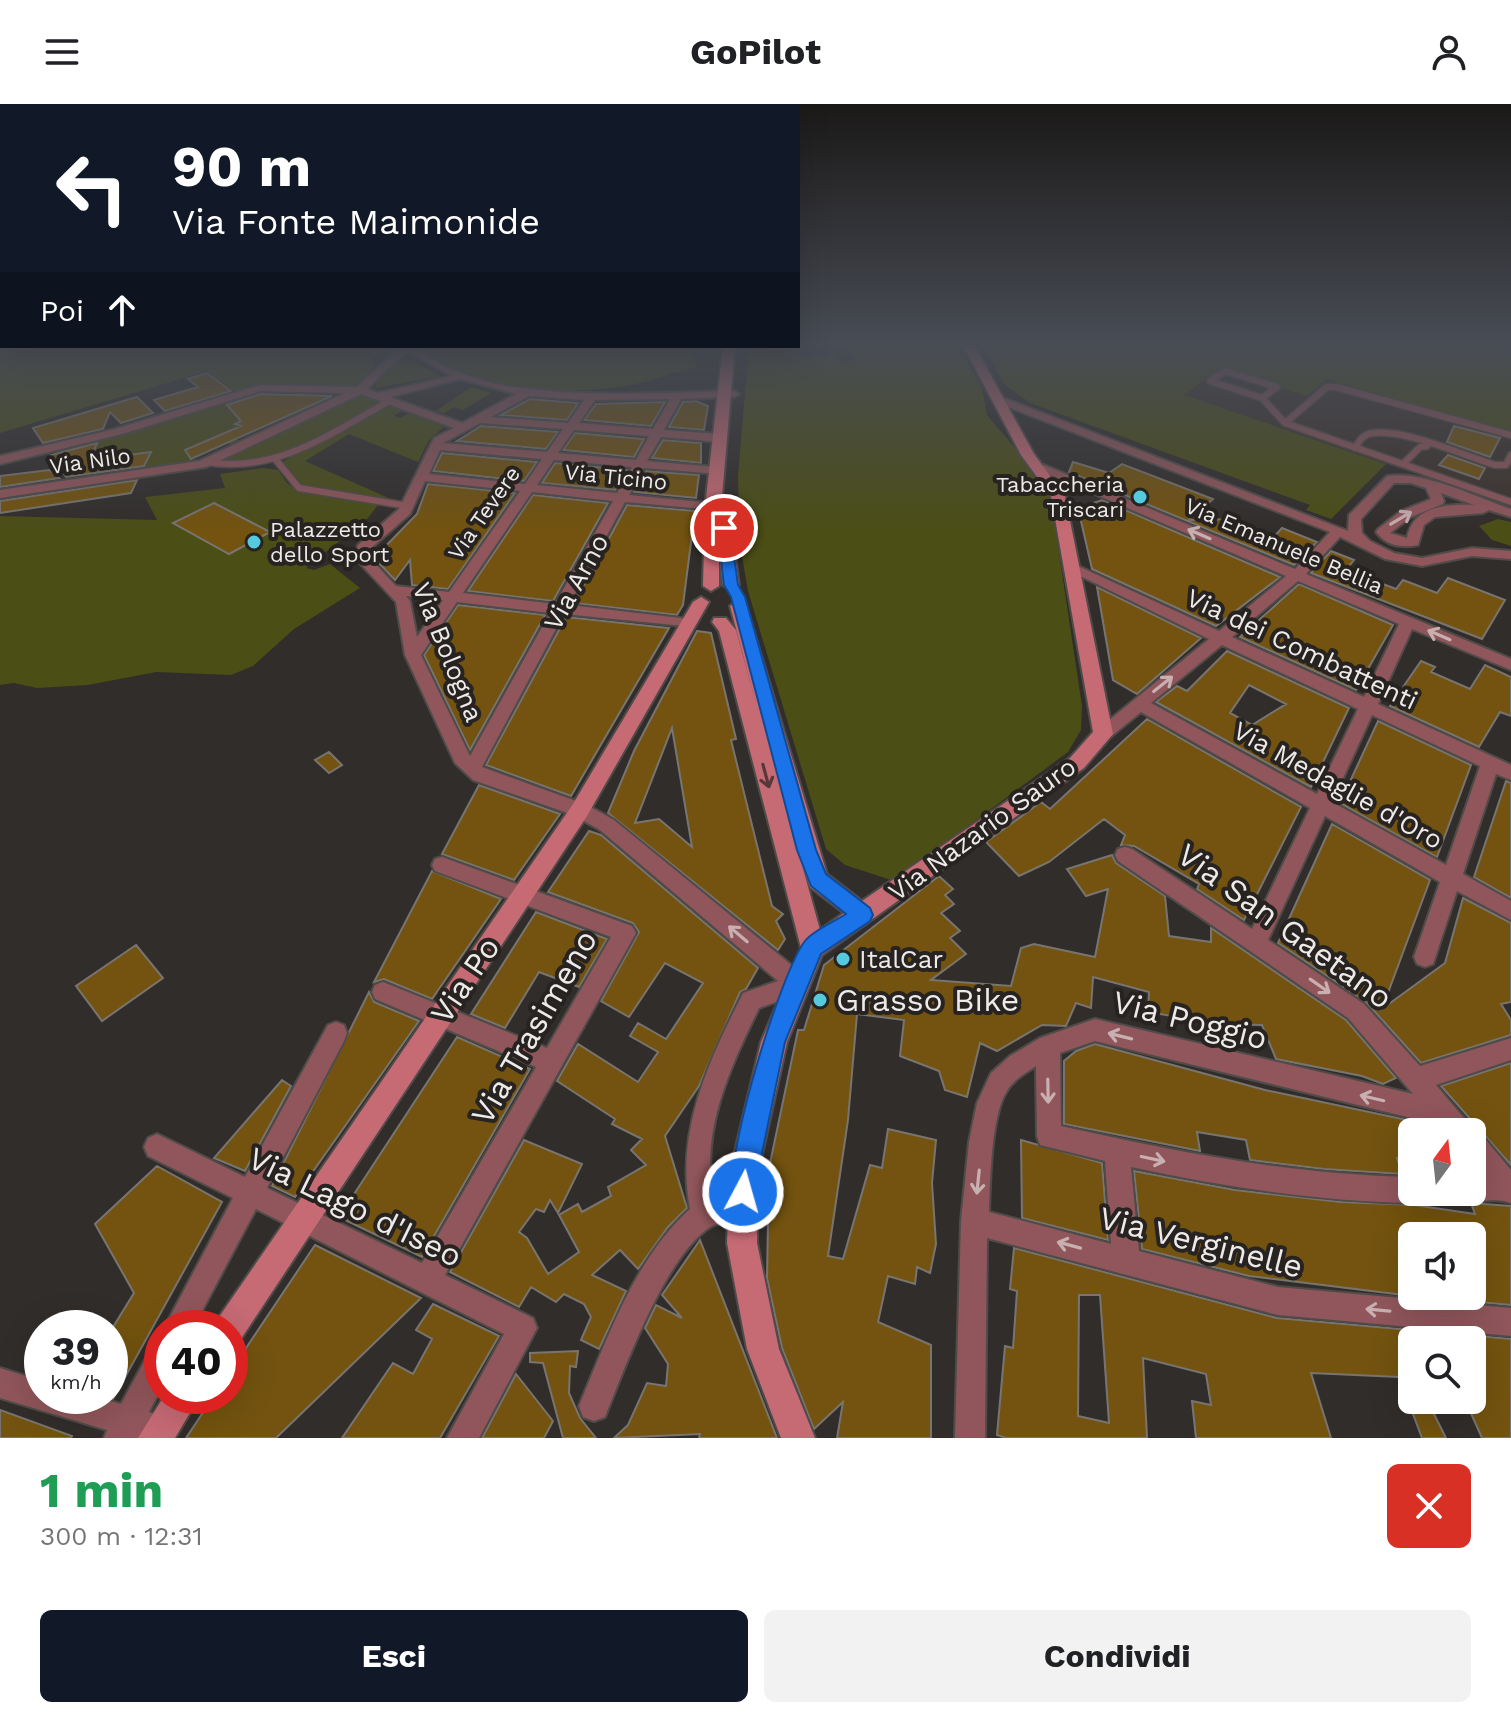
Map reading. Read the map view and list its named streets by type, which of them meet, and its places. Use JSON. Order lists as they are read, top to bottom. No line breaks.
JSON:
{"streets":{"street":["Via Nilo","Via Ticino","Via Tevere","Via Emanuele Bellia","Via Arno","Via dei Combattenti","Via Bologna","Via Medaglie d'Oro","Via Nazario Sauro","Via San Gaetano","Via Po","Via Poggio","Via Trasimeno","Via Lago d'Iseo","Via Verginelle"]},"crossings":[["Via Ticino","Via Tevere"],["Via Ticino","Via Arno"],["Via Ticino","Via Bologna"],["Via Tevere","Via Bologna"],["Via Arno","Via Bologna"],["Via Po","Via Trasimeno"],["Via Po","Via Lago d'Iseo"],["Via Poggio","Via Verginelle"],["Via Trasimeno","Via Lago d'Iseo"]],"one_way":["Via San Gaetano"],"places":["Tabaccheria Triscari","Palazzetto dello Sport","ItalCar","Grasso Bike"],"north":"top","page":{"header":"GoPilot","turn":["90 m","Via Fonte Maimonide"],"then":"Poi","speed":"39 km/h","limit":"40","heading":["1 min","300 m · 12:31"],"buttons":["Esci","Condividi"]}}
